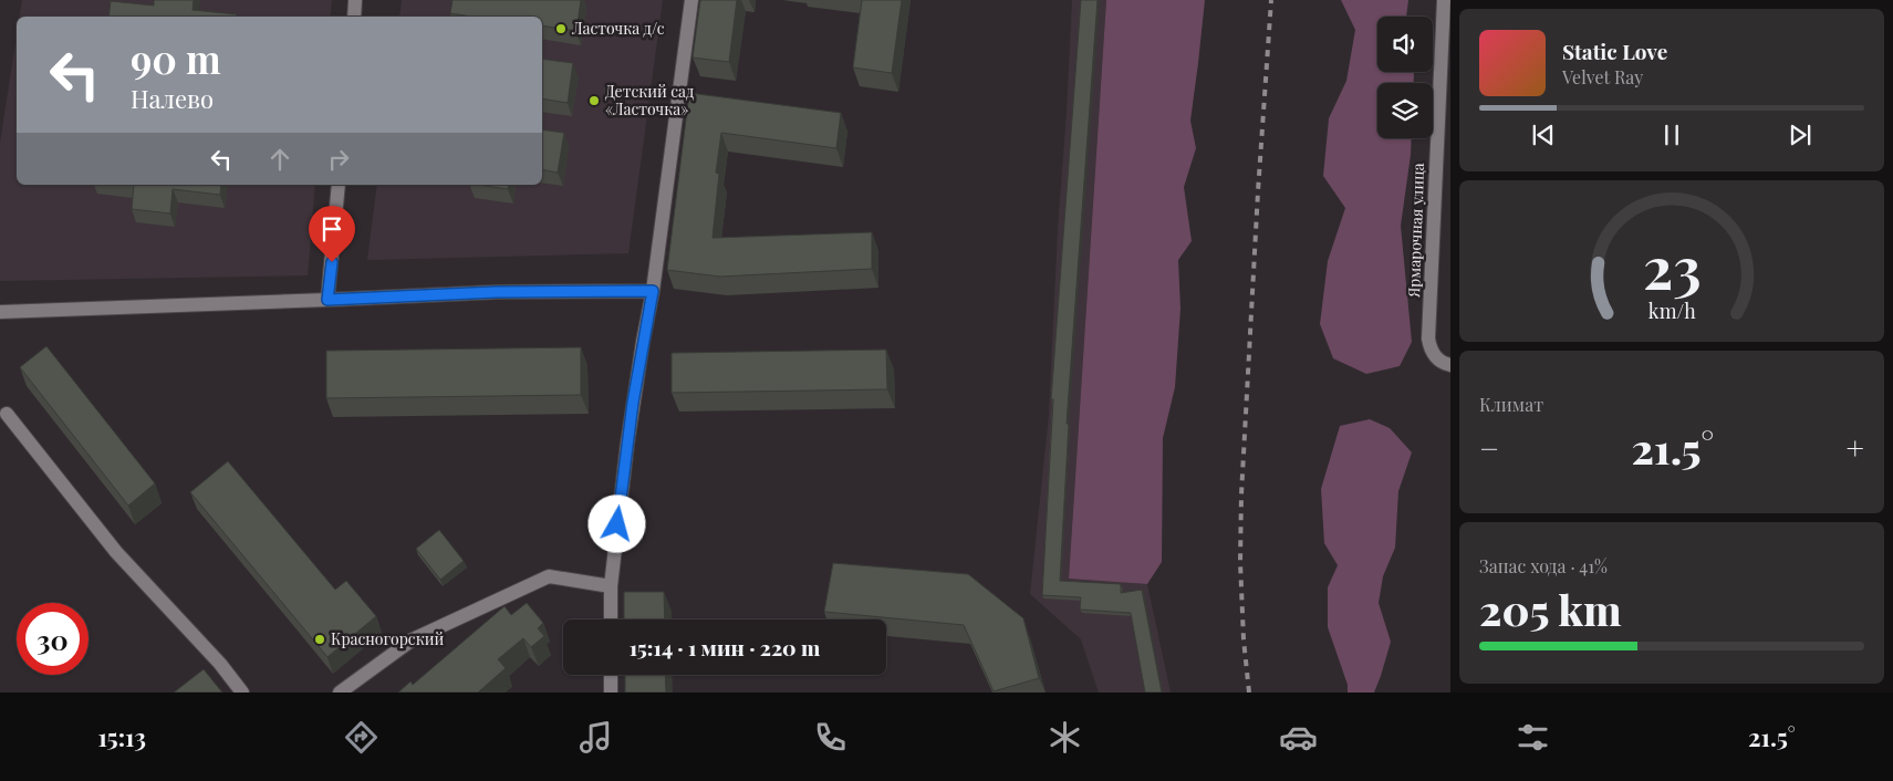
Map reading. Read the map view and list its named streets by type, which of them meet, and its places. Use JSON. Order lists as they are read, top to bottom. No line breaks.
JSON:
{"streets":{"street":["Ярмарочная улица"]},"places":["Ласточка д/с","Детский сад «Ласточка»","Красногорский"],"page":{"turn":["90 m","Налево"],"song":["Static Love","Velvet Ray"],"tile":["Климат",["Запас хода · 41%","205 km"]],"heat":["−","21.5°","+"],"limit":"30","trip":"15:14 · 1 мин · 220 m","tabs":["15:13","21.5°"],"gauge":["23","km/h"]}}
